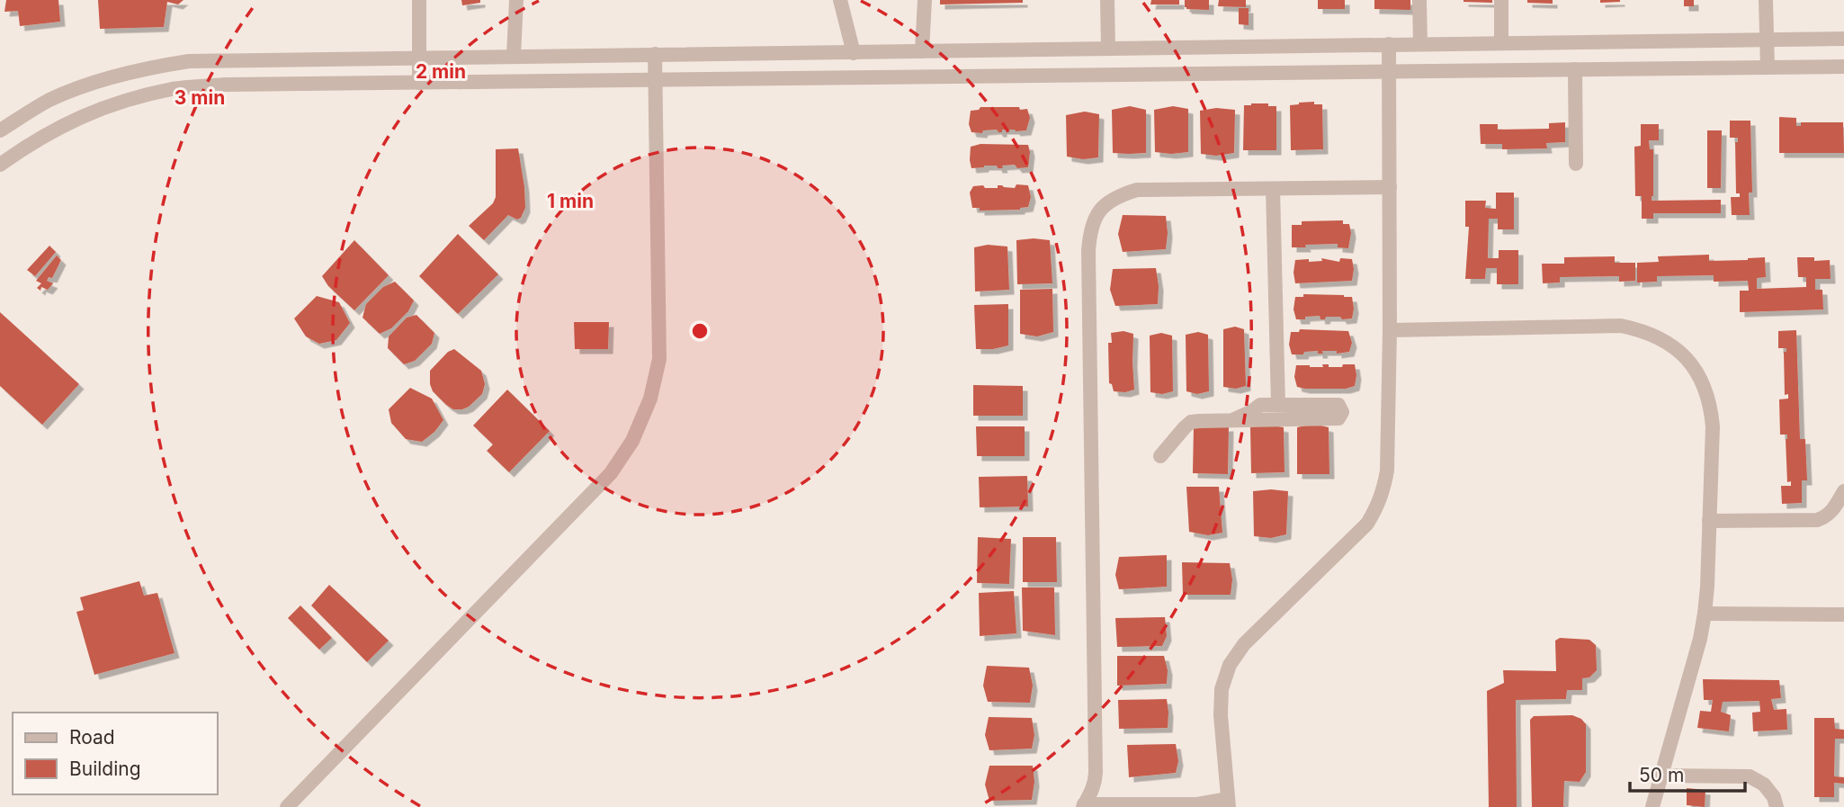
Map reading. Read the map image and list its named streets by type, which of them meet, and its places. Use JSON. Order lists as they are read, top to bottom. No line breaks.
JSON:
{"legend":["Road","Building"],"scale_bar":"50 m","rings":["2 min","3 min","1 min"]}
